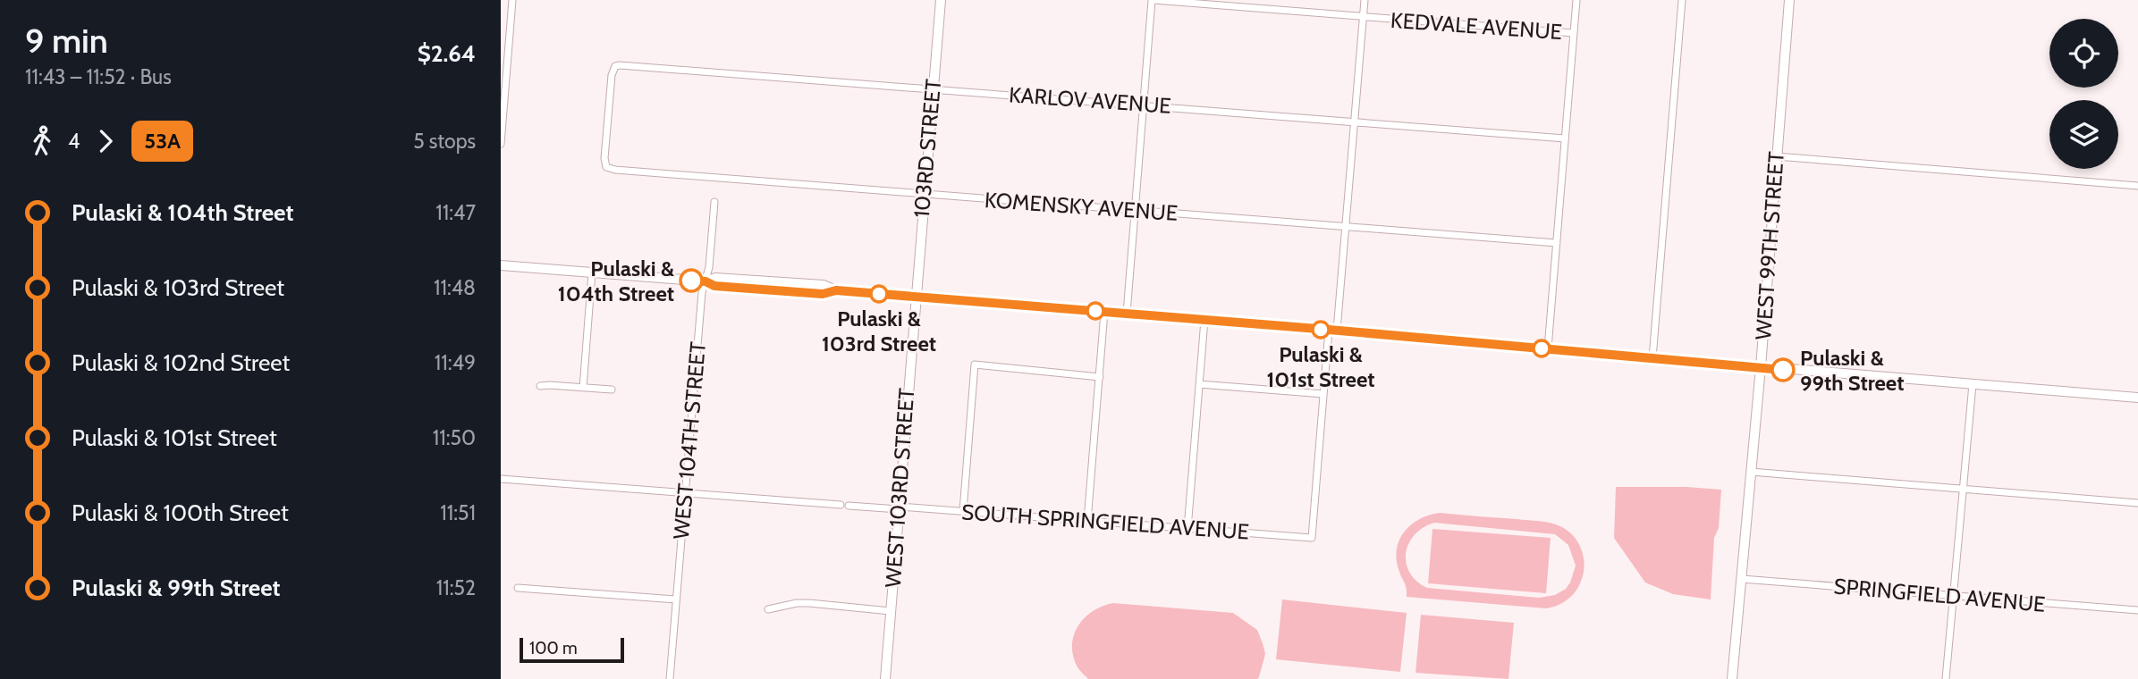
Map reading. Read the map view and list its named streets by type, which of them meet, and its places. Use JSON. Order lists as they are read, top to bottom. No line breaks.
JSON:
{"streets":{"main road":["103RD STREET","WEST 99TH STREET","WEST 103RD STREET"],"street":["KEDVALE AVENUE","KARLOV AVENUE","KOMENSKY AVENUE","WEST 104TH STREET","SOUTH SPRINGFIELD AVENUE","SPRINGFIELD AVENUE"]},"crossings":[["KARLOV AVENUE","103RD STREET"],["KARLOV AVENUE","KOMENSKY AVENUE"],["103RD STREET","KOMENSKY AVENUE"],["103RD STREET","WEST 103RD STREET"],["WEST 99TH STREET","SPRINGFIELD AVENUE"],["WEST 103RD STREET","SOUTH SPRINGFIELD AVENUE"]],"places":["Pulaski & 104th Street","Pulaski & 103rd Street","Pulaski & 101st Street","Pulaski & 99th Street"],"lines":["bus line 53A"],"scale_bar":"100 m","page":{"heading":["9 min","11:43 – 11:52 · Bus","$2.64"],"legs":["4","53A","5 stops"],"list":[{"name":"Pulaski & 104th Street","value":"11:47"},{"name":"Pulaski & 103rd Street","value":"11:48"},{"name":"Pulaski & 102nd Street","value":"11:49"},{"name":"Pulaski & 101st Street","value":"11:50"},{"name":"Pulaski & 100th Street","value":"11:51"},{"name":"Pulaski & 99th Street","value":"11:52"}],"scale":"100 m"}}
